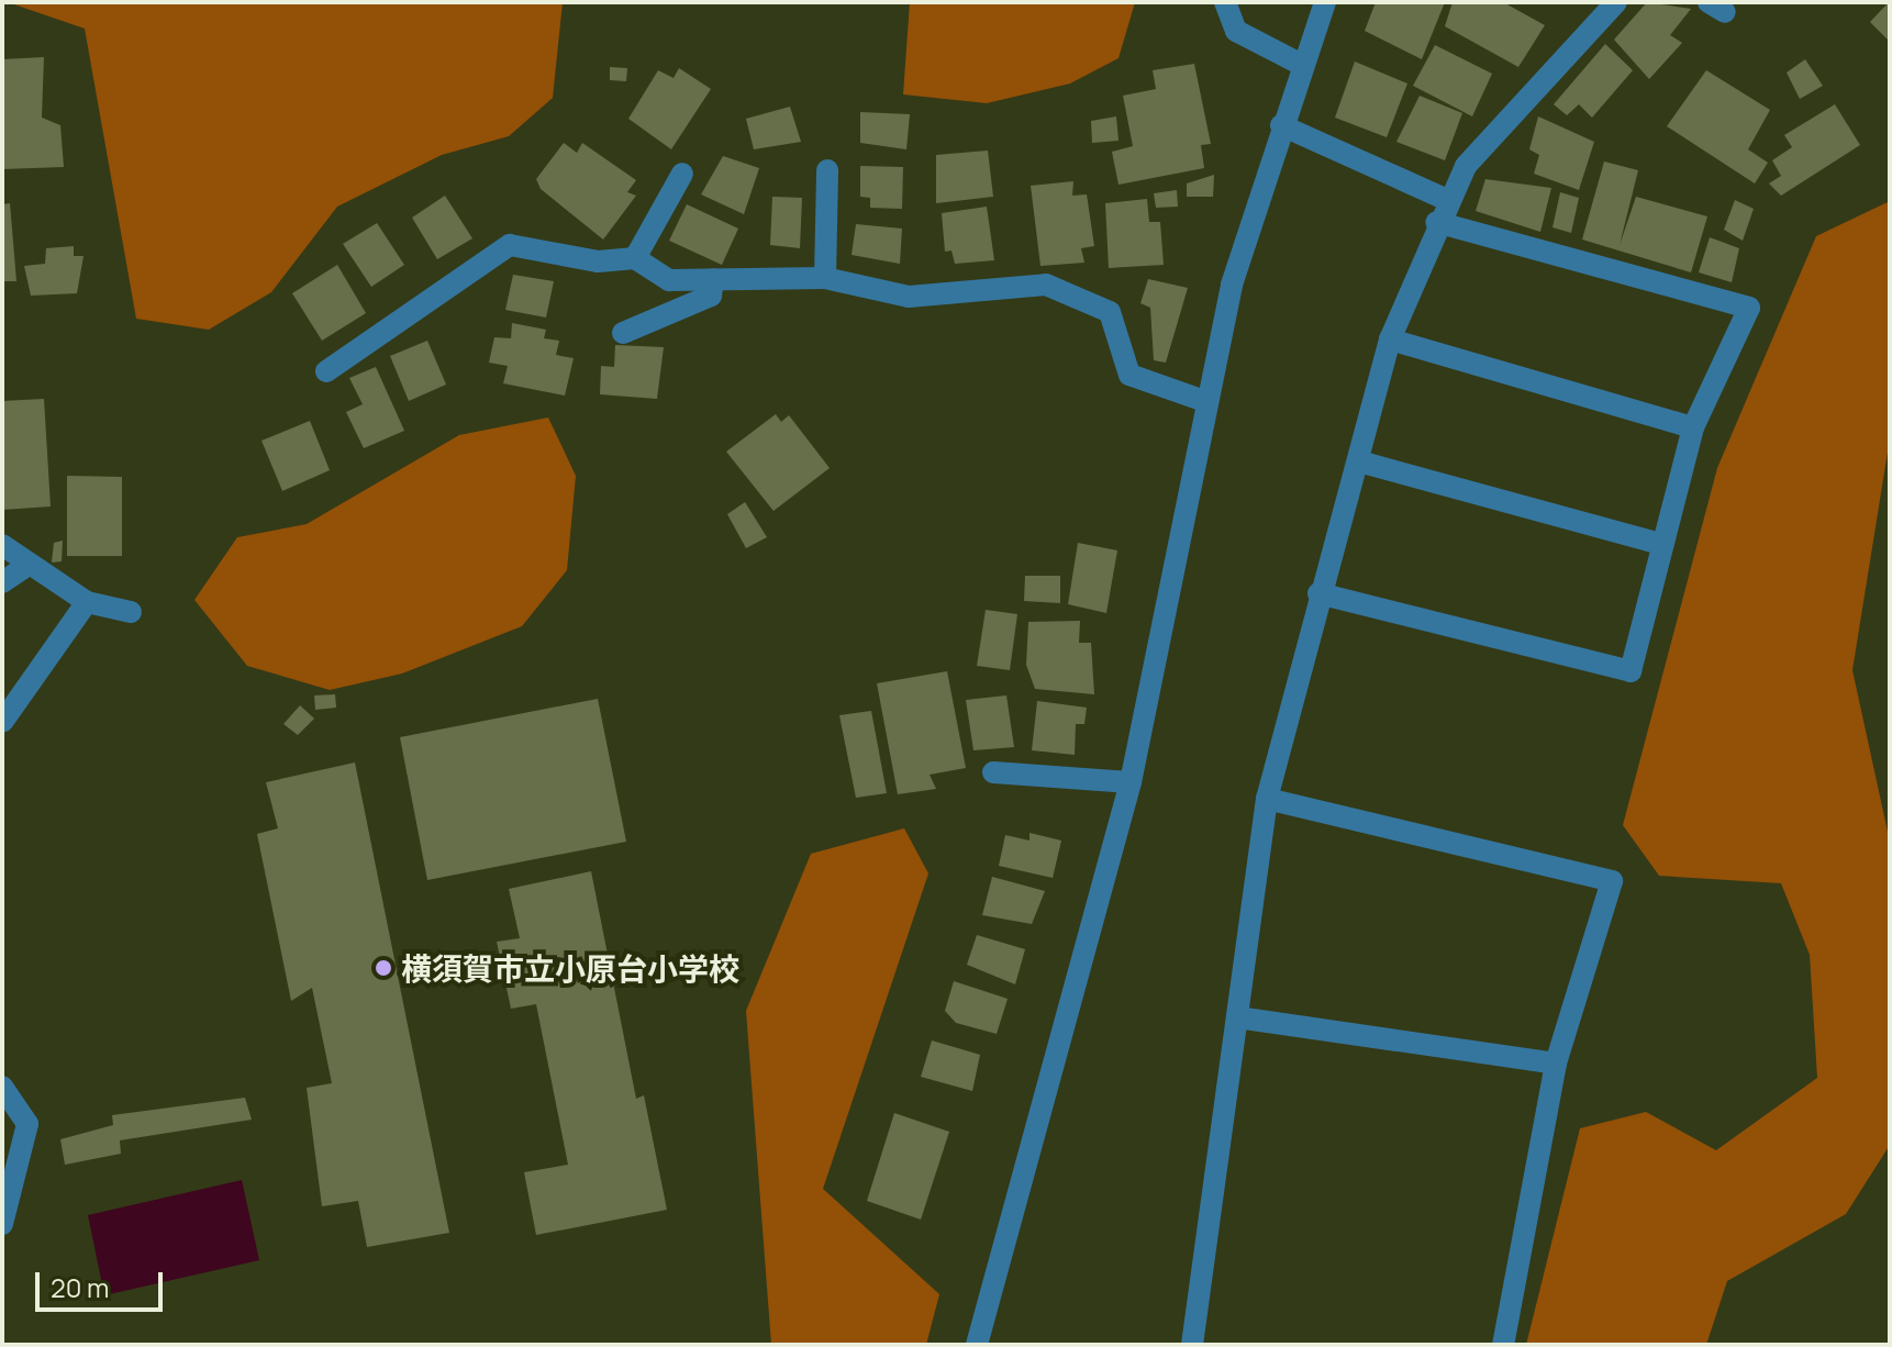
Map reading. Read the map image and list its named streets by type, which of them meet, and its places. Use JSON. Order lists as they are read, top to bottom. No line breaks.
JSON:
{"places":["横須賀市立小原台小学校"],"scale_bar":"20 m"}
